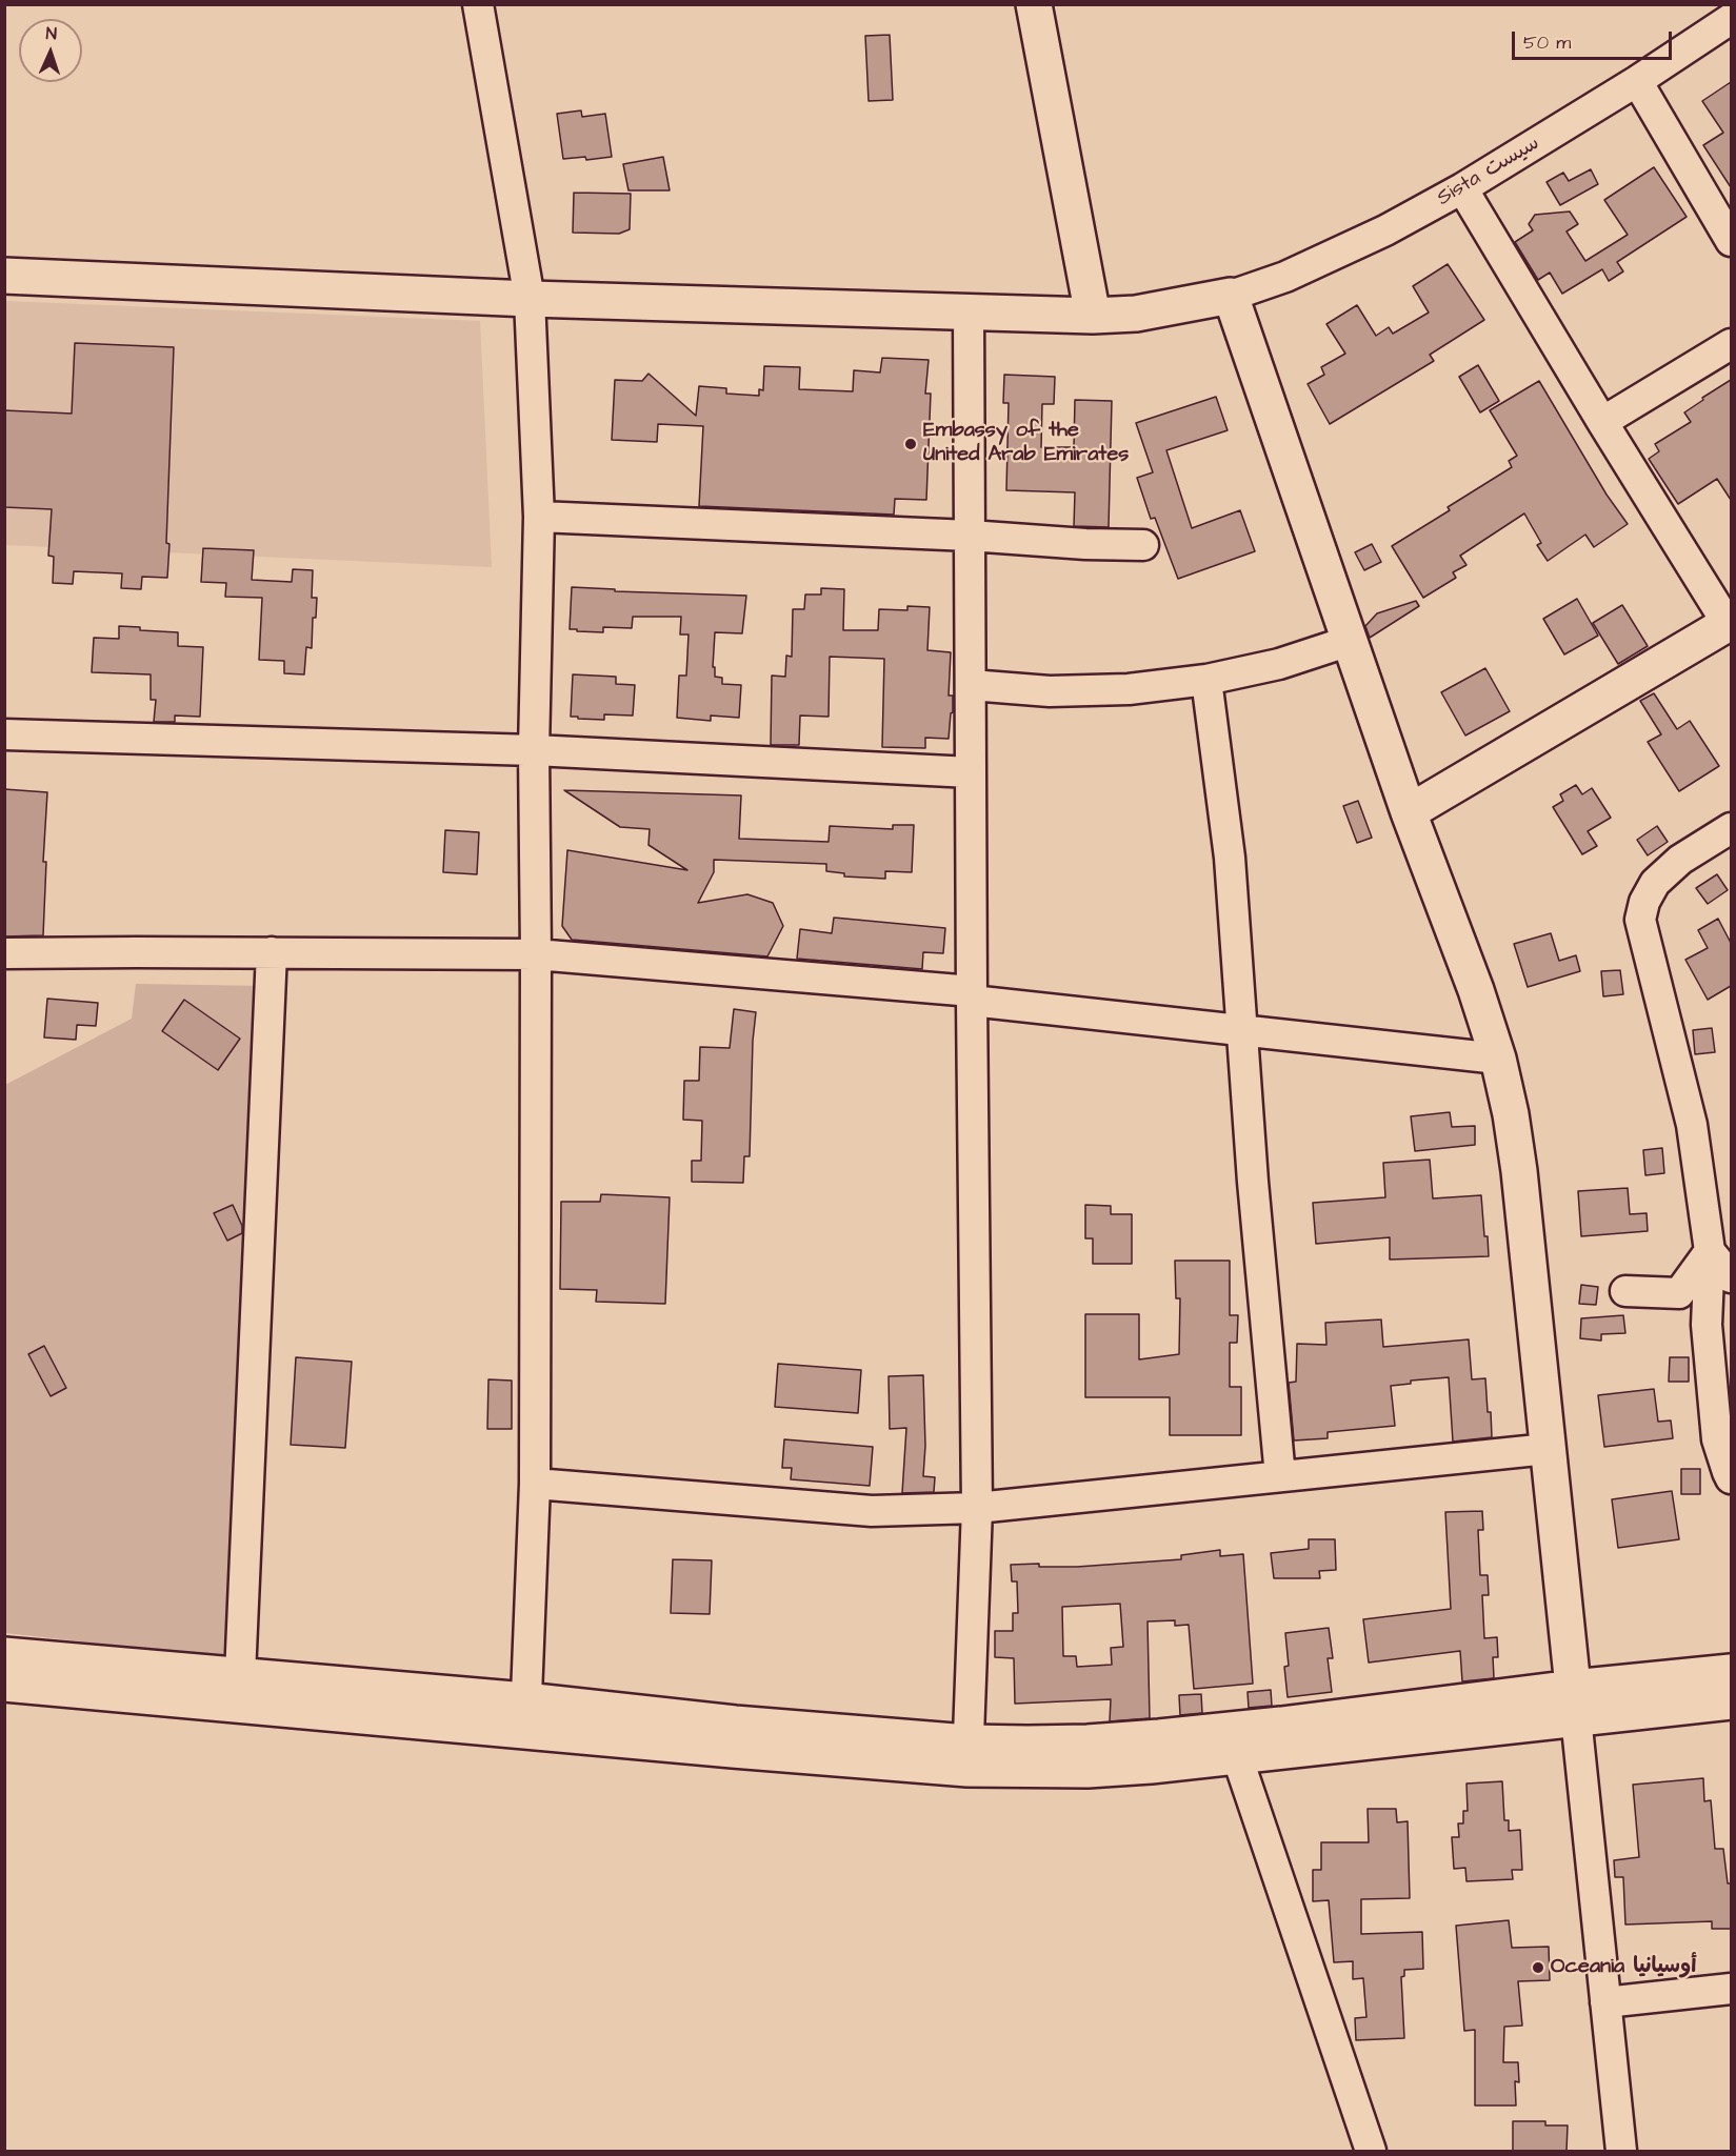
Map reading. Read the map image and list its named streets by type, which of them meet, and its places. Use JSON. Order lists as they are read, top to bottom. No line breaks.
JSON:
{"streets":{"street":["Sista سيست"]},"places":["Embassy of the United Arab Emirates","Oceania أوسيانيا"],"scale_bar":"50 m","north":"top"}
